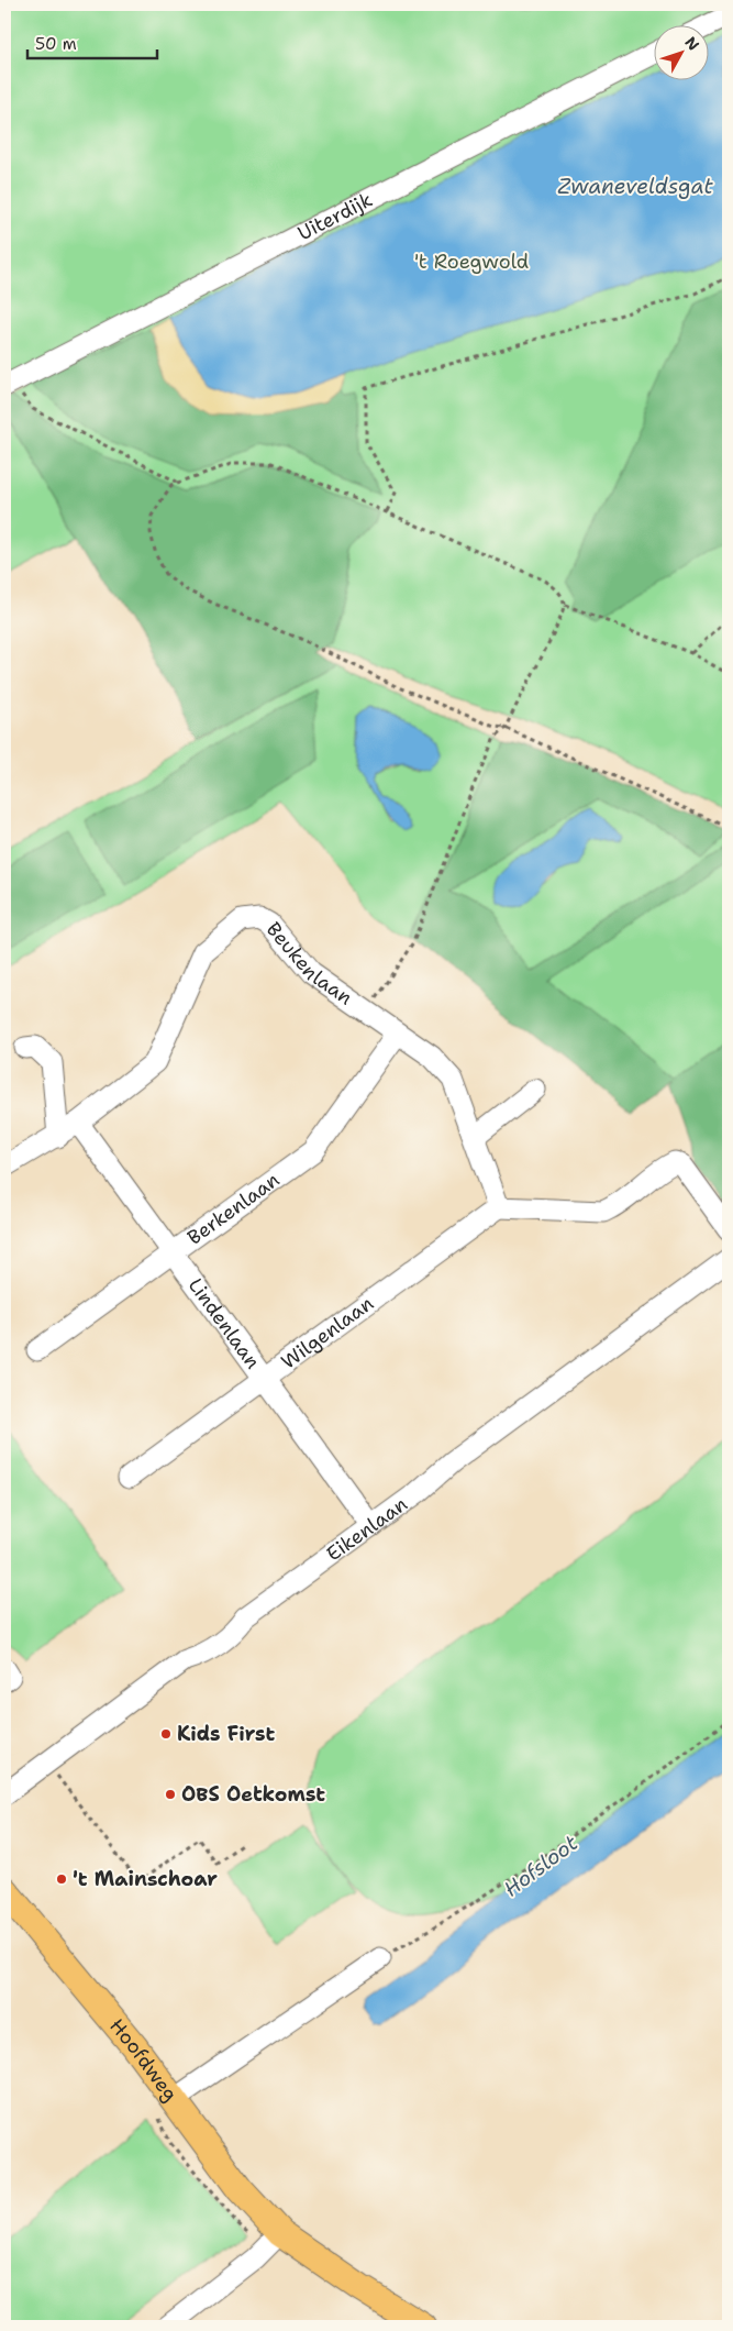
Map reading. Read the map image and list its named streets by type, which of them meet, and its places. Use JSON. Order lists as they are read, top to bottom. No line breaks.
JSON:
{"streets":{"main road":["Hoofdweg"],"street":["Uiterdijk","Beukenlaan","Berkenlaan","Lindenlaan","Wilgenlaan","Eikenlaan"]},"crossings":[["Beukenlaan","Berkenlaan"],["Beukenlaan","Lindenlaan"],["Beukenlaan","Wilgenlaan"],["Berkenlaan","Lindenlaan"],["Lindenlaan","Wilgenlaan"],["Lindenlaan","Eikenlaan"]],"water":["Zwaneveldsgat","Hofsloot"],"parks":["'t Roegwold"],"places":["Kids First","OBS Oetkomst","'t Mainschoar"],"scale_bar":"50 m","north":"top right"}
